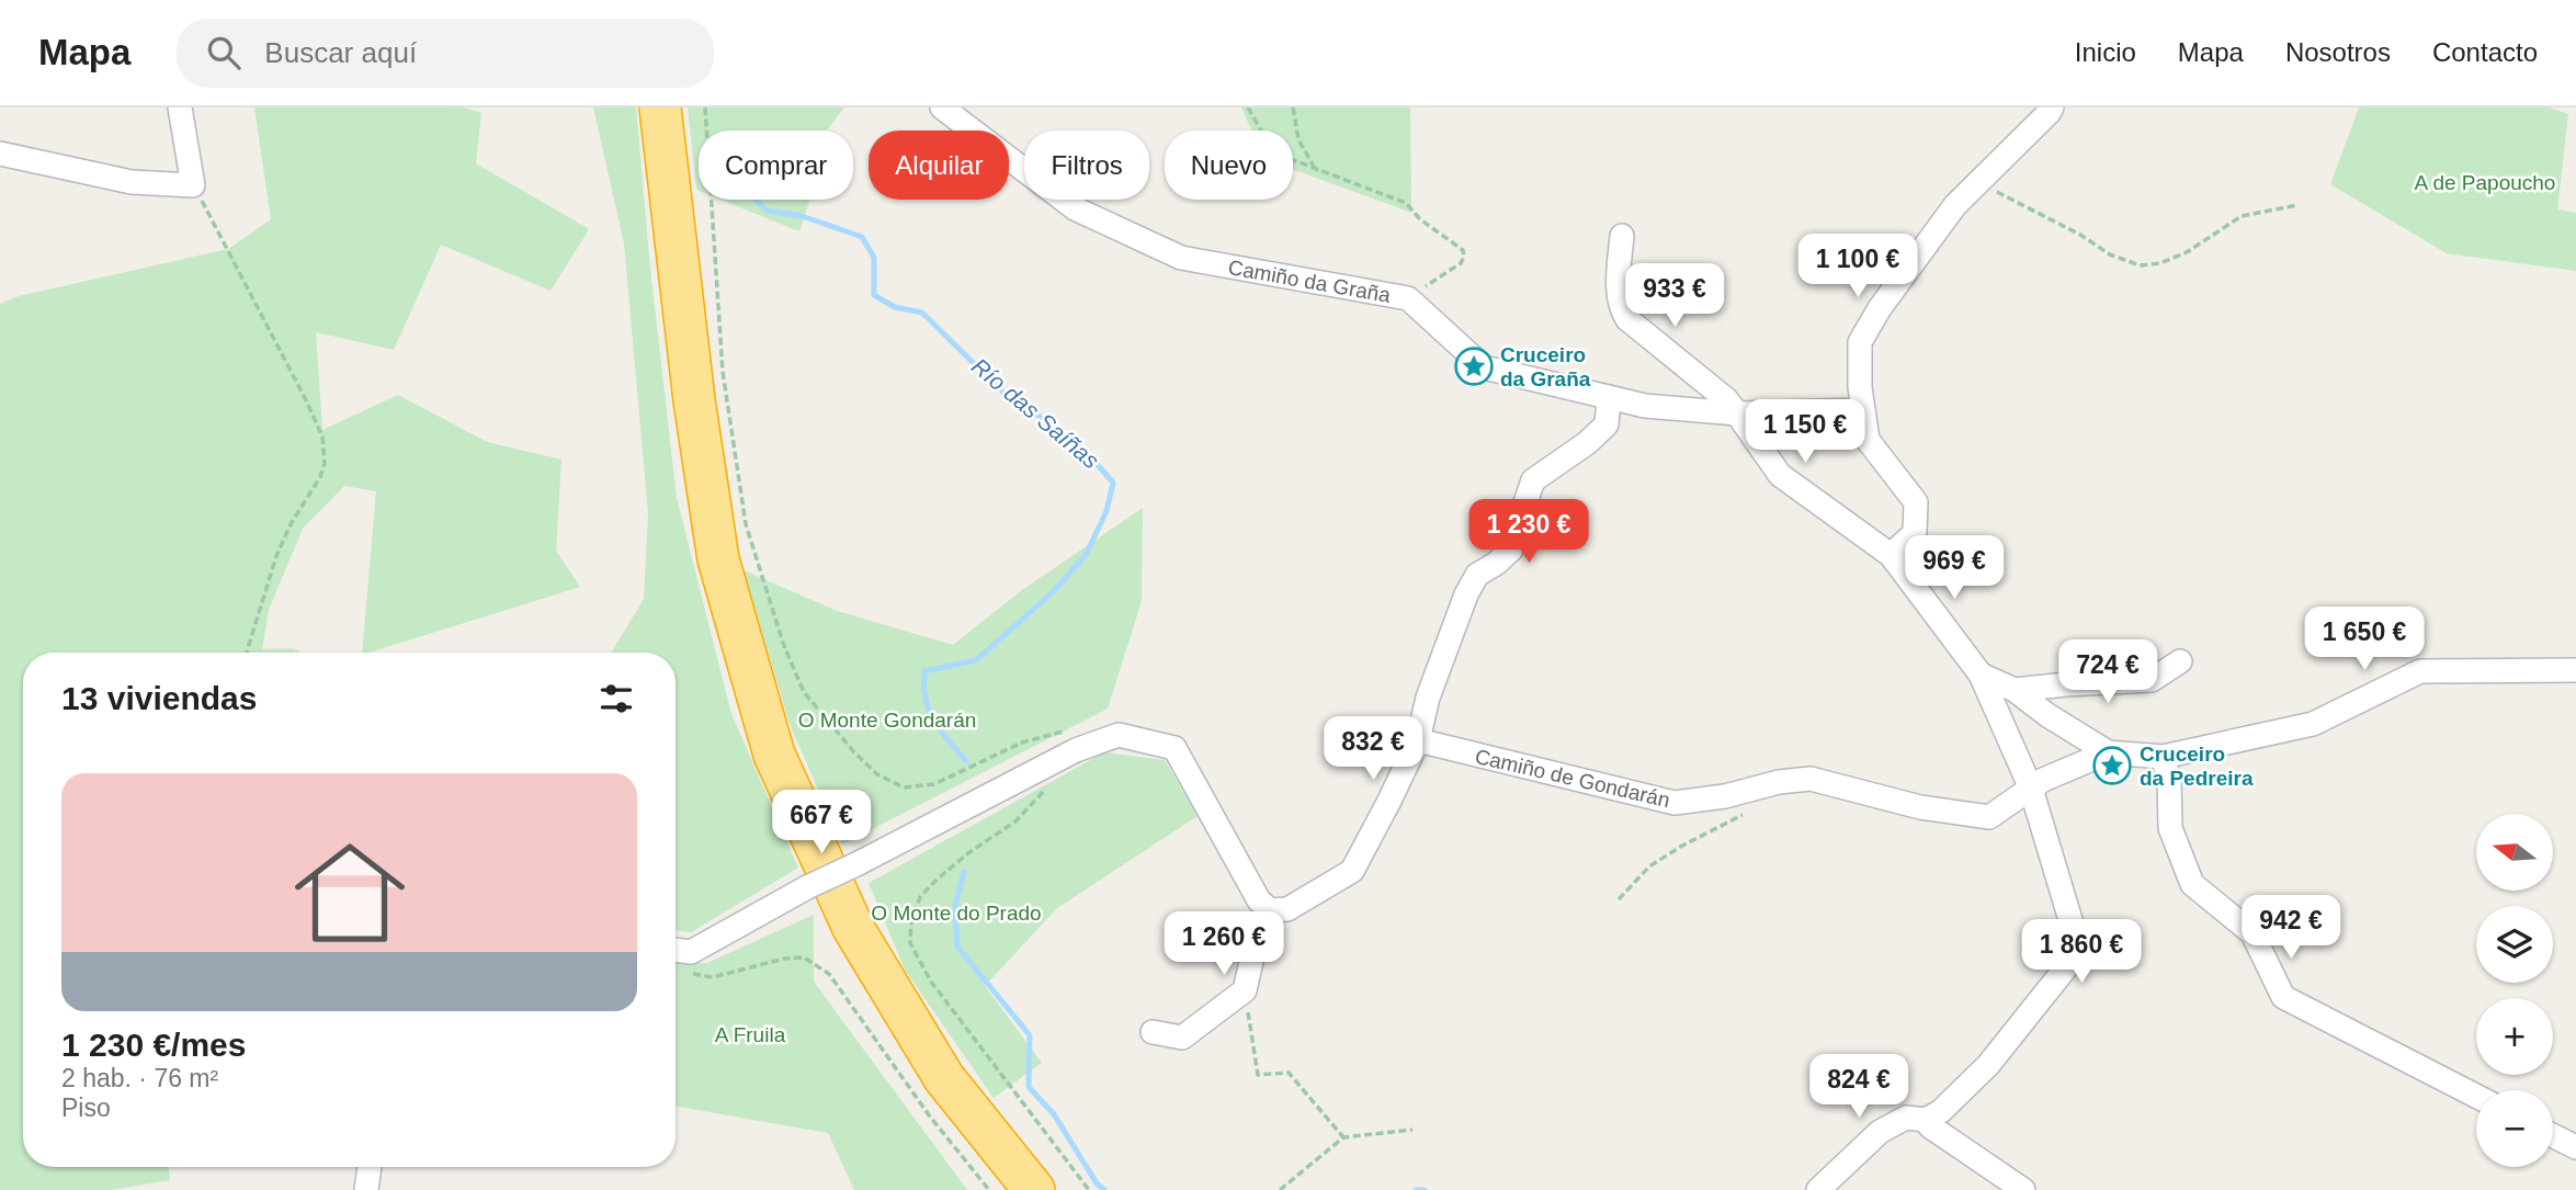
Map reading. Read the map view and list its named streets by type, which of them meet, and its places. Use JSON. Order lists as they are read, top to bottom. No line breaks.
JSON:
{"streets":{"street":["Camiño da Graña","Camiño de Gondarán"]},"water":["Río das Saíñas"],"parks":["A de Papoucho","O Monte Gondarán","O Monte do Prado","A Fruila"],"places":{"place":["Cruceiro da Graña","Cruceiro da Pedreira"]},"north":"left","page":{"header":"Mapa","search":"Buscar aquí","nav":["Inicio","Mapa","Nosotros","Contacto"],"chip":["Comprar","Alquilar","Filtros","Nuevo"],"price":["1 100 €","933 €","1 150 €","1 230 €","969 €","1 650 €","724 €","832 €","667 €","942 €","1 260 €","1 860 €","824 €"],"heading":"13 viviendas","list":[{"name":"1 230 €/mes","note":"2 hab. · 76 m² · Piso"}],"map_buttons":["+","−"]}}
